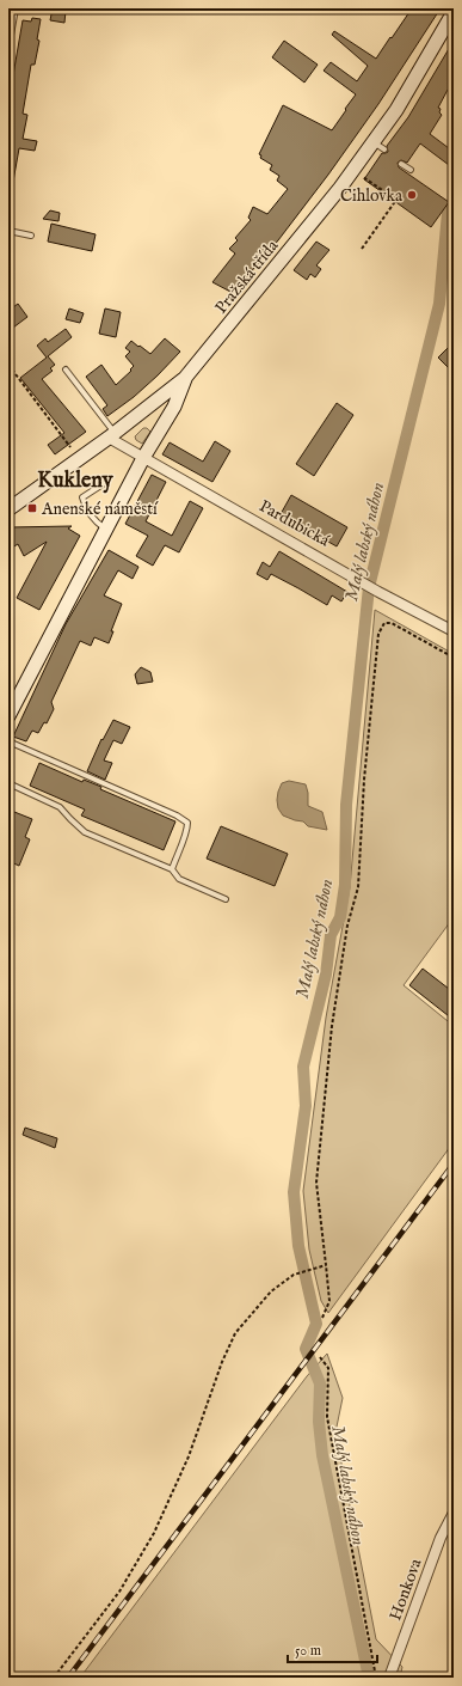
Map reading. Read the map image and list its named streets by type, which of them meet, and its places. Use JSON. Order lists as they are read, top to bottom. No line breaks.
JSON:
{"streets":{"street":["Pražská třída","Pardubická","Honkova"]},"crossings":[["Pražská třída","Pardubická"]],"districts":["Kukleny"],"water":["Malý labský náhon"],"places":{"other":["Cihlovka"],"transit":["Anenské náměstí"]},"scale_bar":"50 m"}
